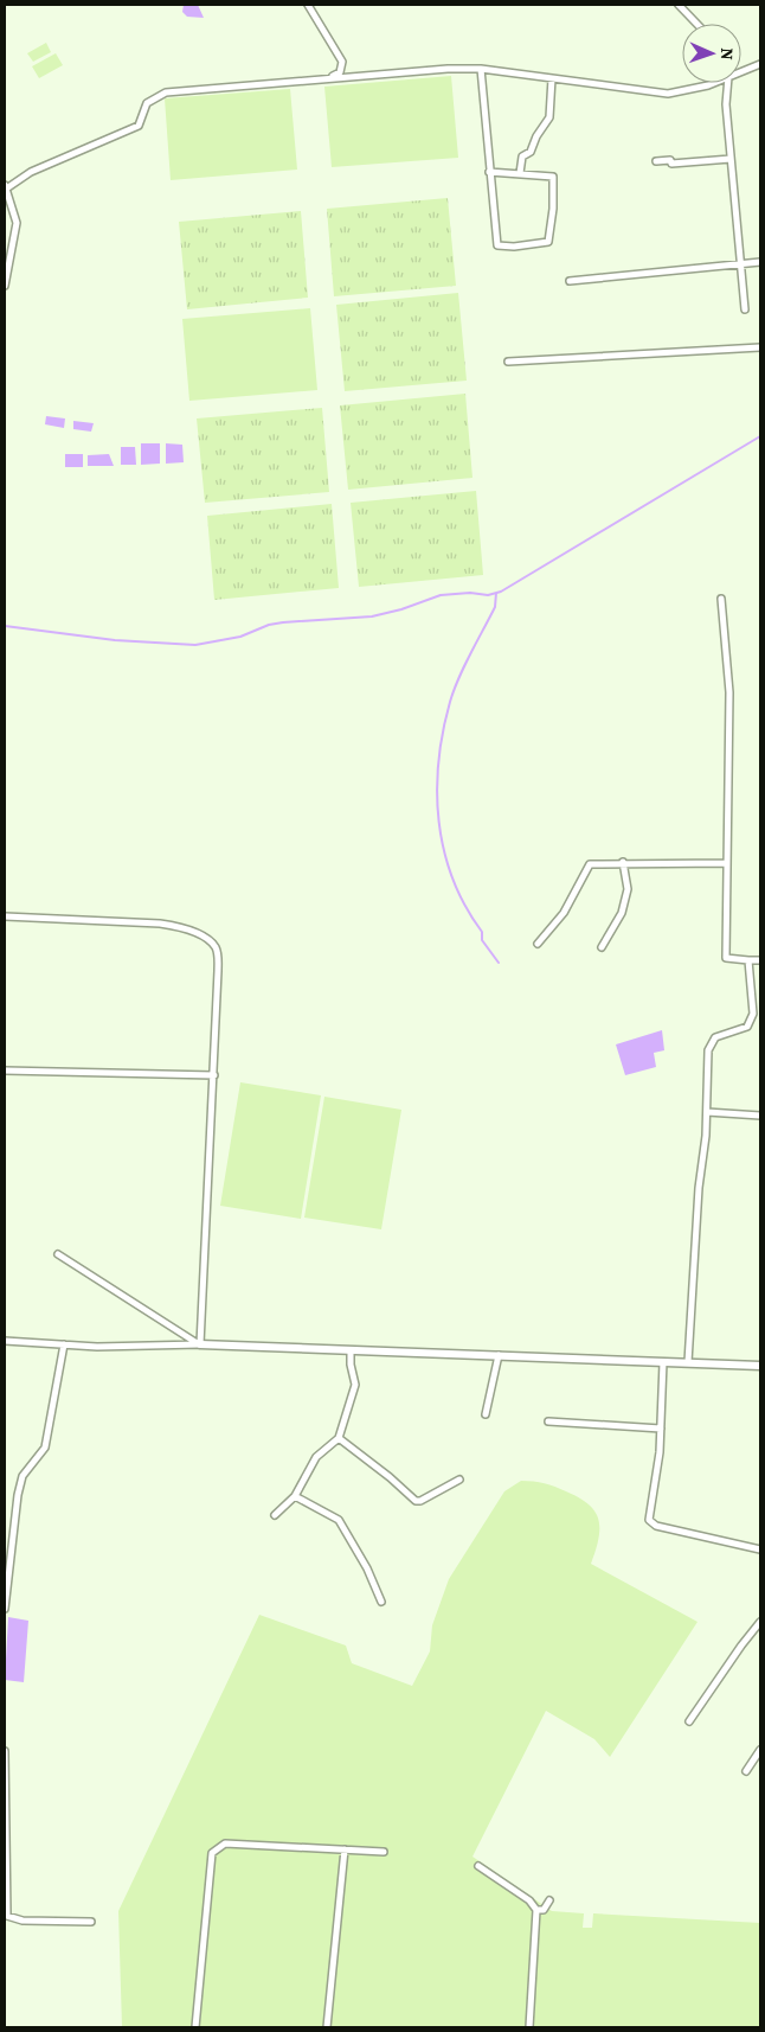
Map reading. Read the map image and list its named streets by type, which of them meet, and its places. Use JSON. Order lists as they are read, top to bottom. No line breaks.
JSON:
{"north":"right"}
